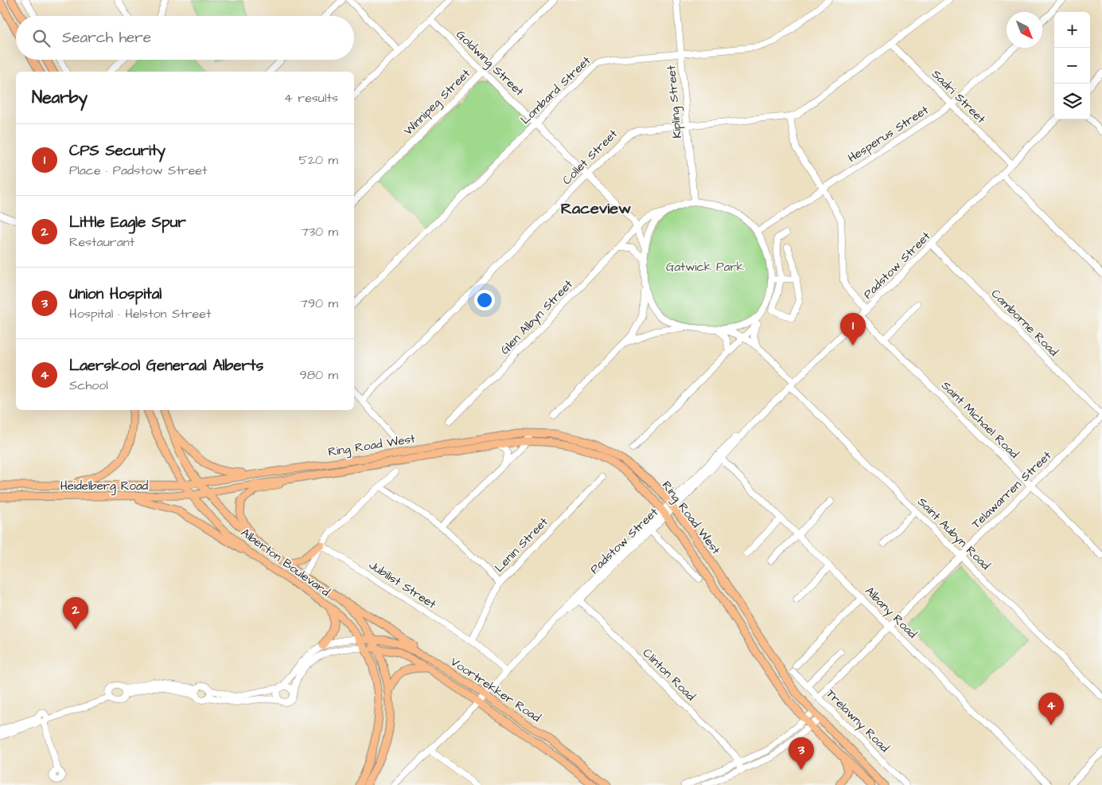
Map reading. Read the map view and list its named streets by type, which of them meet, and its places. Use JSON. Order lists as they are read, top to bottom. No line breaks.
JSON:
{"streets":{"main road":["Ring Road West","Heidelberg Road","Alberton Boulevard","Voortrekker Road"],"street":["Goldwing Street","Lombard Street","Sadri Street","Winnipeg Street","Kipling Street","Hesperus Street","Collet Street","Padstow Street","Glen Albyn Street","Camborne Road","Saint Michael Road","Telawarren Street","Saint Aubyn Road","Lenin Street","Jubilist Street","Albany Road","Clinton Road","Trelawny Road"]},"crossings":[["Goldwing Street","Lombard Street"],["Goldwing Street","Winnipeg Street"],["Goldwing Street","Kipling Street"],["Goldwing Street","Hesperus Street"],["Goldwing Street","Collet Street"],["Goldwing Street","Glen Albyn Street"],["Lombard Street","Kipling Street"],["Sadri Street","Hesperus Street"],["Sadri Street","Collet Street"],["Sadri Street","Padstow Street"],["Kipling Street","Hesperus Street"],["Kipling Street","Collet Street"],["Kipling Street","Glen Albyn Street"],["Hesperus Street","Glen Albyn Street"],["Padstow Street","Camborne Road"],["Padstow Street","Saint Michael Road"],["Padstow Street","Ring Road West"],["Padstow Street","Saint Aubyn Road"],["Padstow Street","Albany Road"],["Padstow Street","Clinton Road"],["Padstow Street","Voortrekker Road"],["Camborne Road","Telawarren Street"],["Saint Michael Road","Telawarren Street"],["Ring Road West","Heidelberg Road"],["Ring Road West","Alberton Boulevard"],["Heidelberg Road","Alberton Boulevard"],["Telawarren Street","Saint Aubyn Road"],["Telawarren Street","Albany Road"],["Telawarren Street","Trelawny Road"],["Lenin Street","Jubilist Street"],["Alberton Boulevard","Voortrekker Road"]],"districts":["Raceview"],"parks":["Gatwick Park"],"north":"bottom right","page":{"map_buttons":["+","−"],"search":"Search here","heading":["Nearby","4 results"],"list":[{"mark":"1","name":"CPS Security","note":"Place · Padstow Street","value":"520 m"},{"mark":"2","name":"Little Eagle Spur","note":"Restaurant","value":"730 m"},{"mark":"3","name":"Union Hospital","note":"Hospital · Helston Street","value":"790 m"},{"mark":"4","name":"Laerskool Generaal Alberts","note":"School","value":"980 m"}],"pins":["1","2","4","3"]}}
